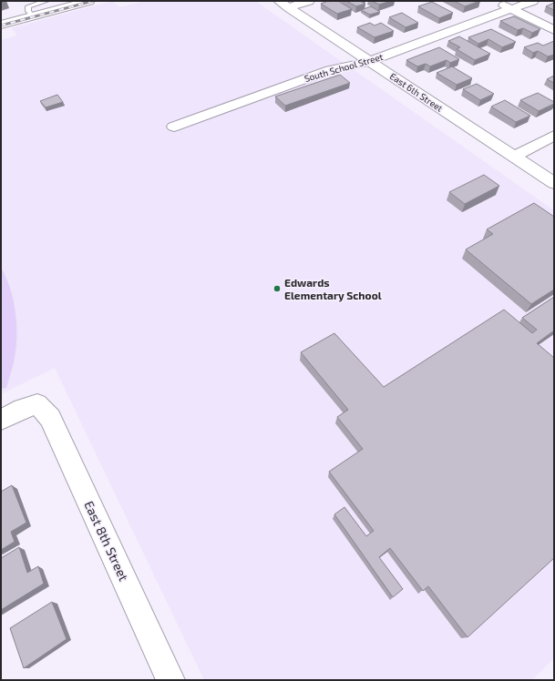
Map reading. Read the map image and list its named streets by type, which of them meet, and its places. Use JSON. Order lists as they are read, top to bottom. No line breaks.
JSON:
{"streets":{"street":["South School Street","East 6th Street","East 8th Street"]},"crossings":[["South School Street","East 6th Street"]],"places":["Edwards Elementary School"]}
